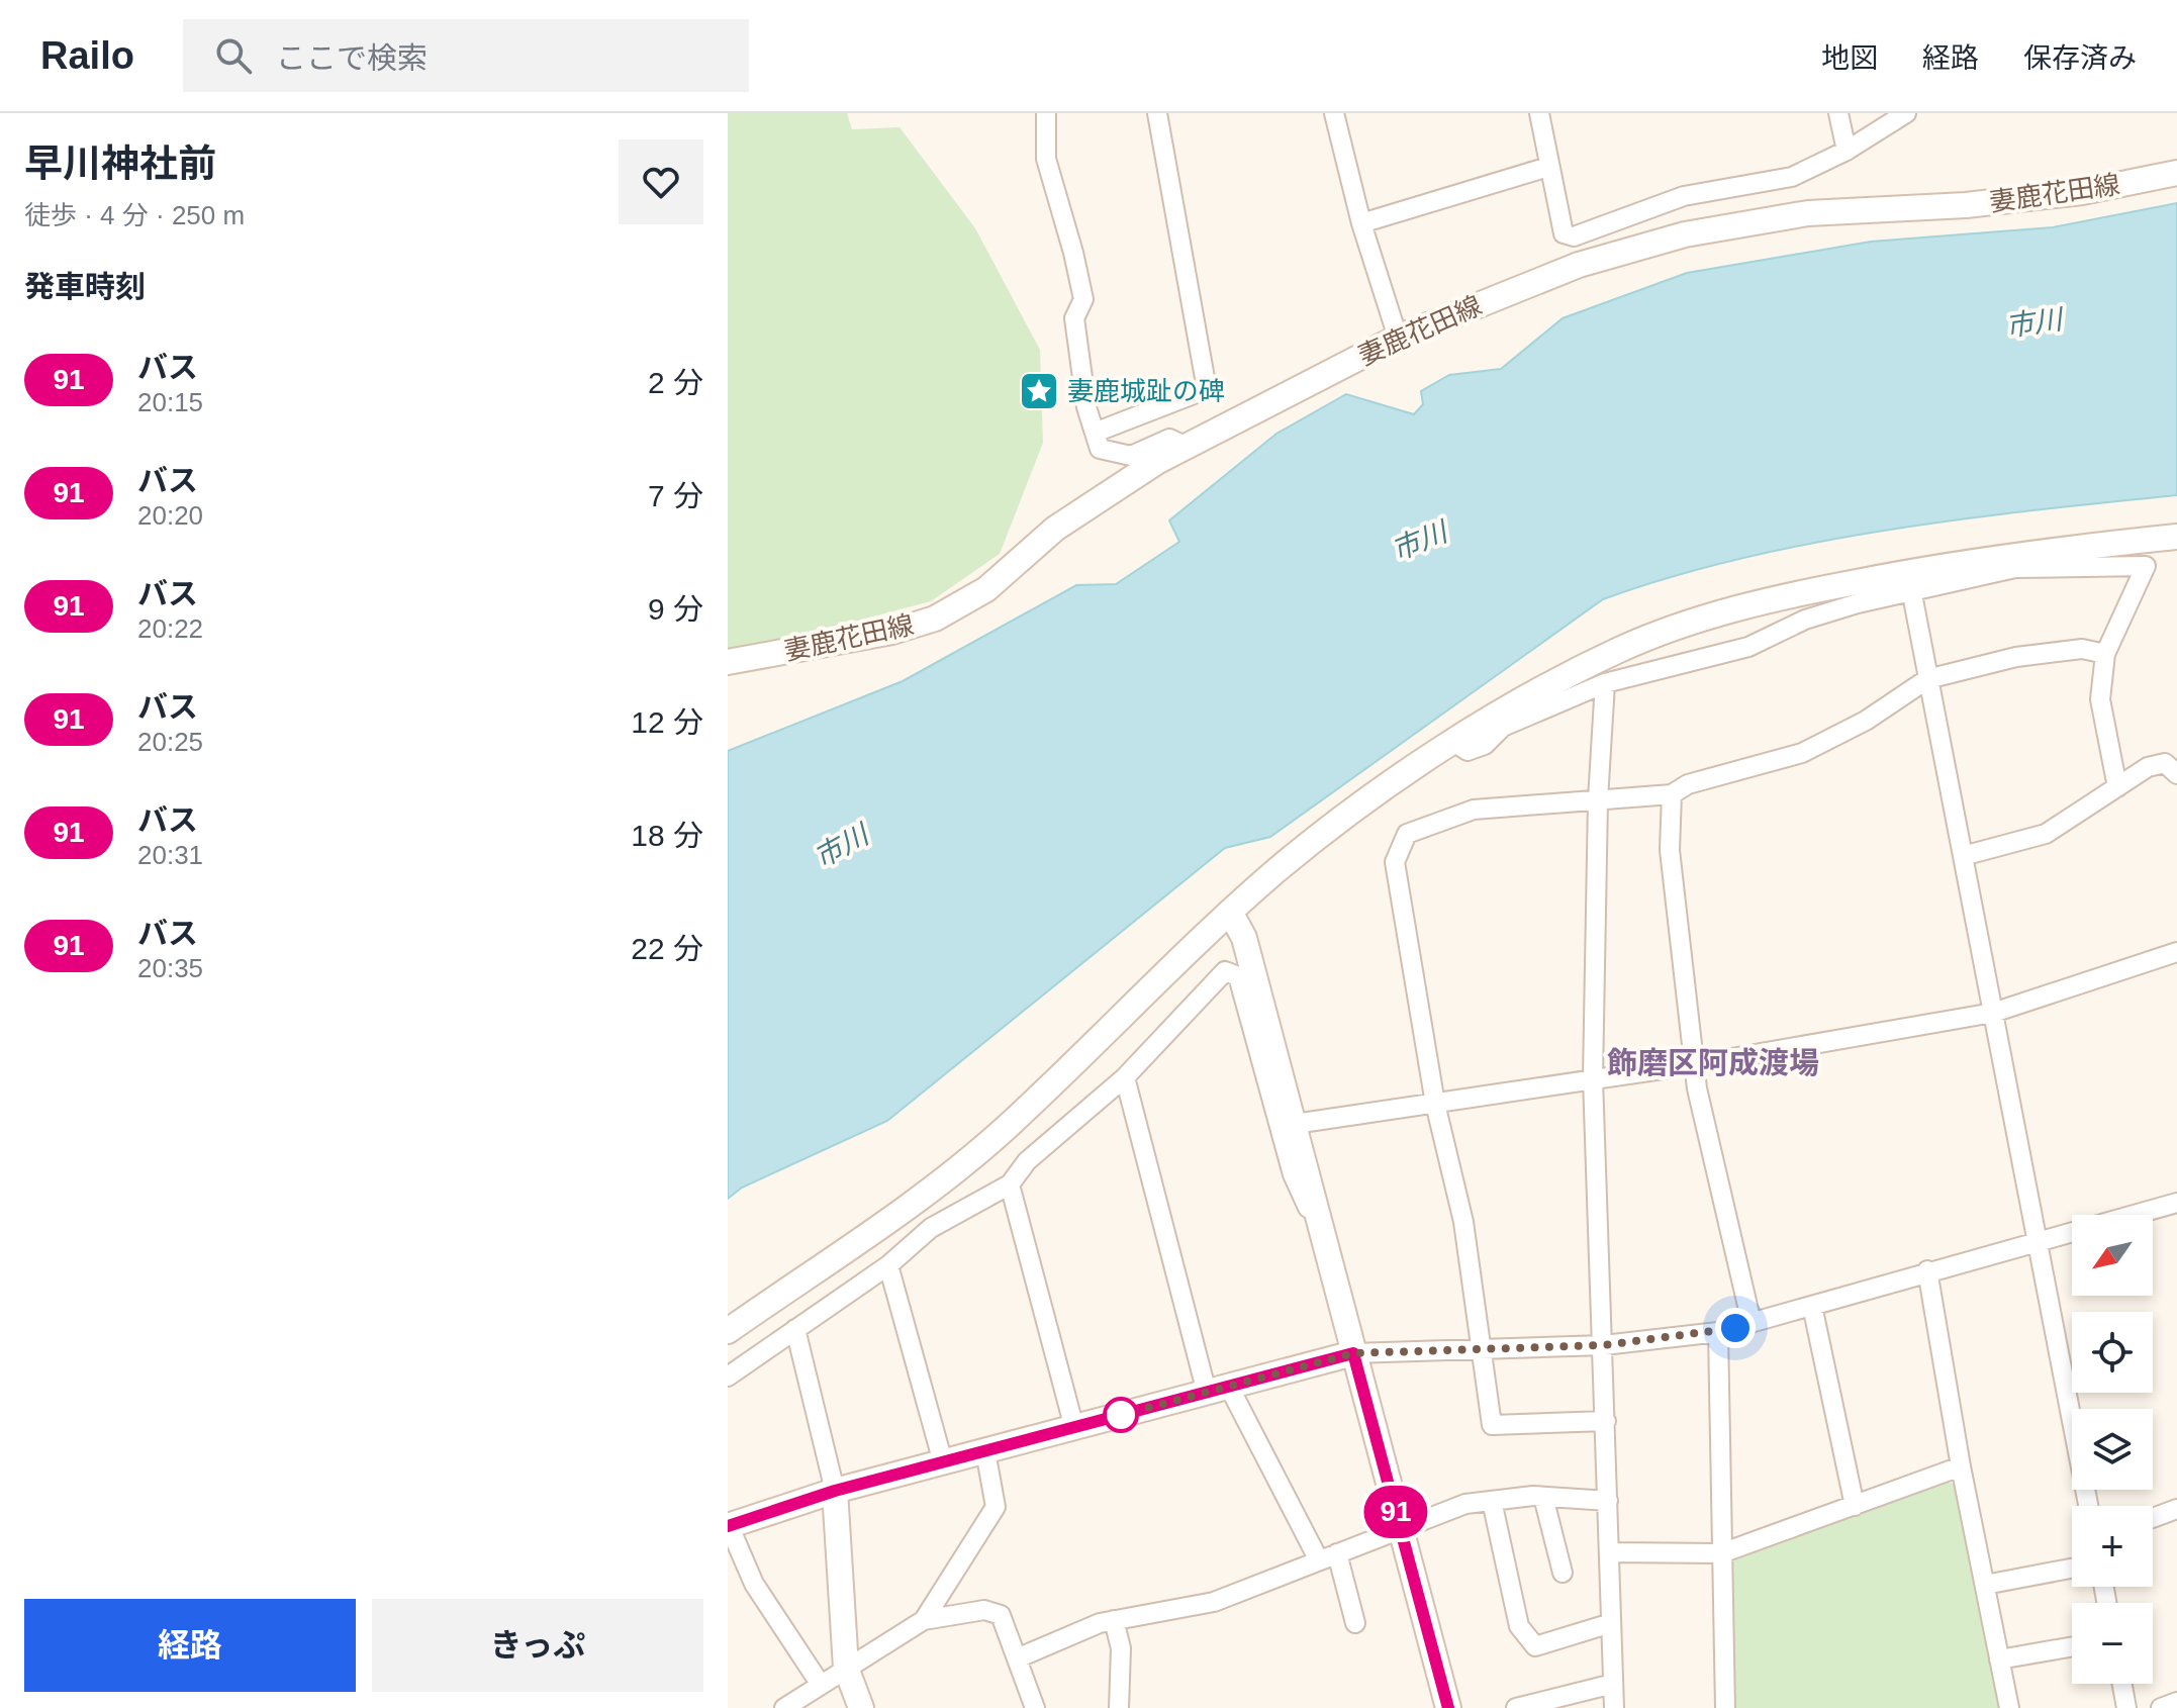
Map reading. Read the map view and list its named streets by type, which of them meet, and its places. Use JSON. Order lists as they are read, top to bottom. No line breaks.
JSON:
{"streets":{"street":["妻鹿花田線"]},"districts":["飾磨区阿成渡場"],"water":["市川"],"places":{"place":["妻鹿城趾の碑"]},"lines":["bus line 91"],"north":"bottom left","page":{"header":"Railo","search":"ここで検索","nav":["地図","経路","保存済み"],"heading":[["早川神社前","徒歩 · 4 分 · 250 m"],"発車時刻"],"on_map":"91","list":[{"mark":"91","name":"バス","note":"20:15","value":"2 分"},{"mark":"91","name":"バス","note":"20:20","value":"7 分"},{"mark":"91","name":"バス","note":"20:22","value":"9 分"},{"mark":"91","name":"バス","note":"20:25","value":"12 分"},{"mark":"91","name":"バス","note":"20:31","value":"18 分"},{"mark":"91","name":"バス","note":"20:35","value":"22 分"}],"map_buttons":["+","−"],"buttons":["経路","きっぷ"]}}
